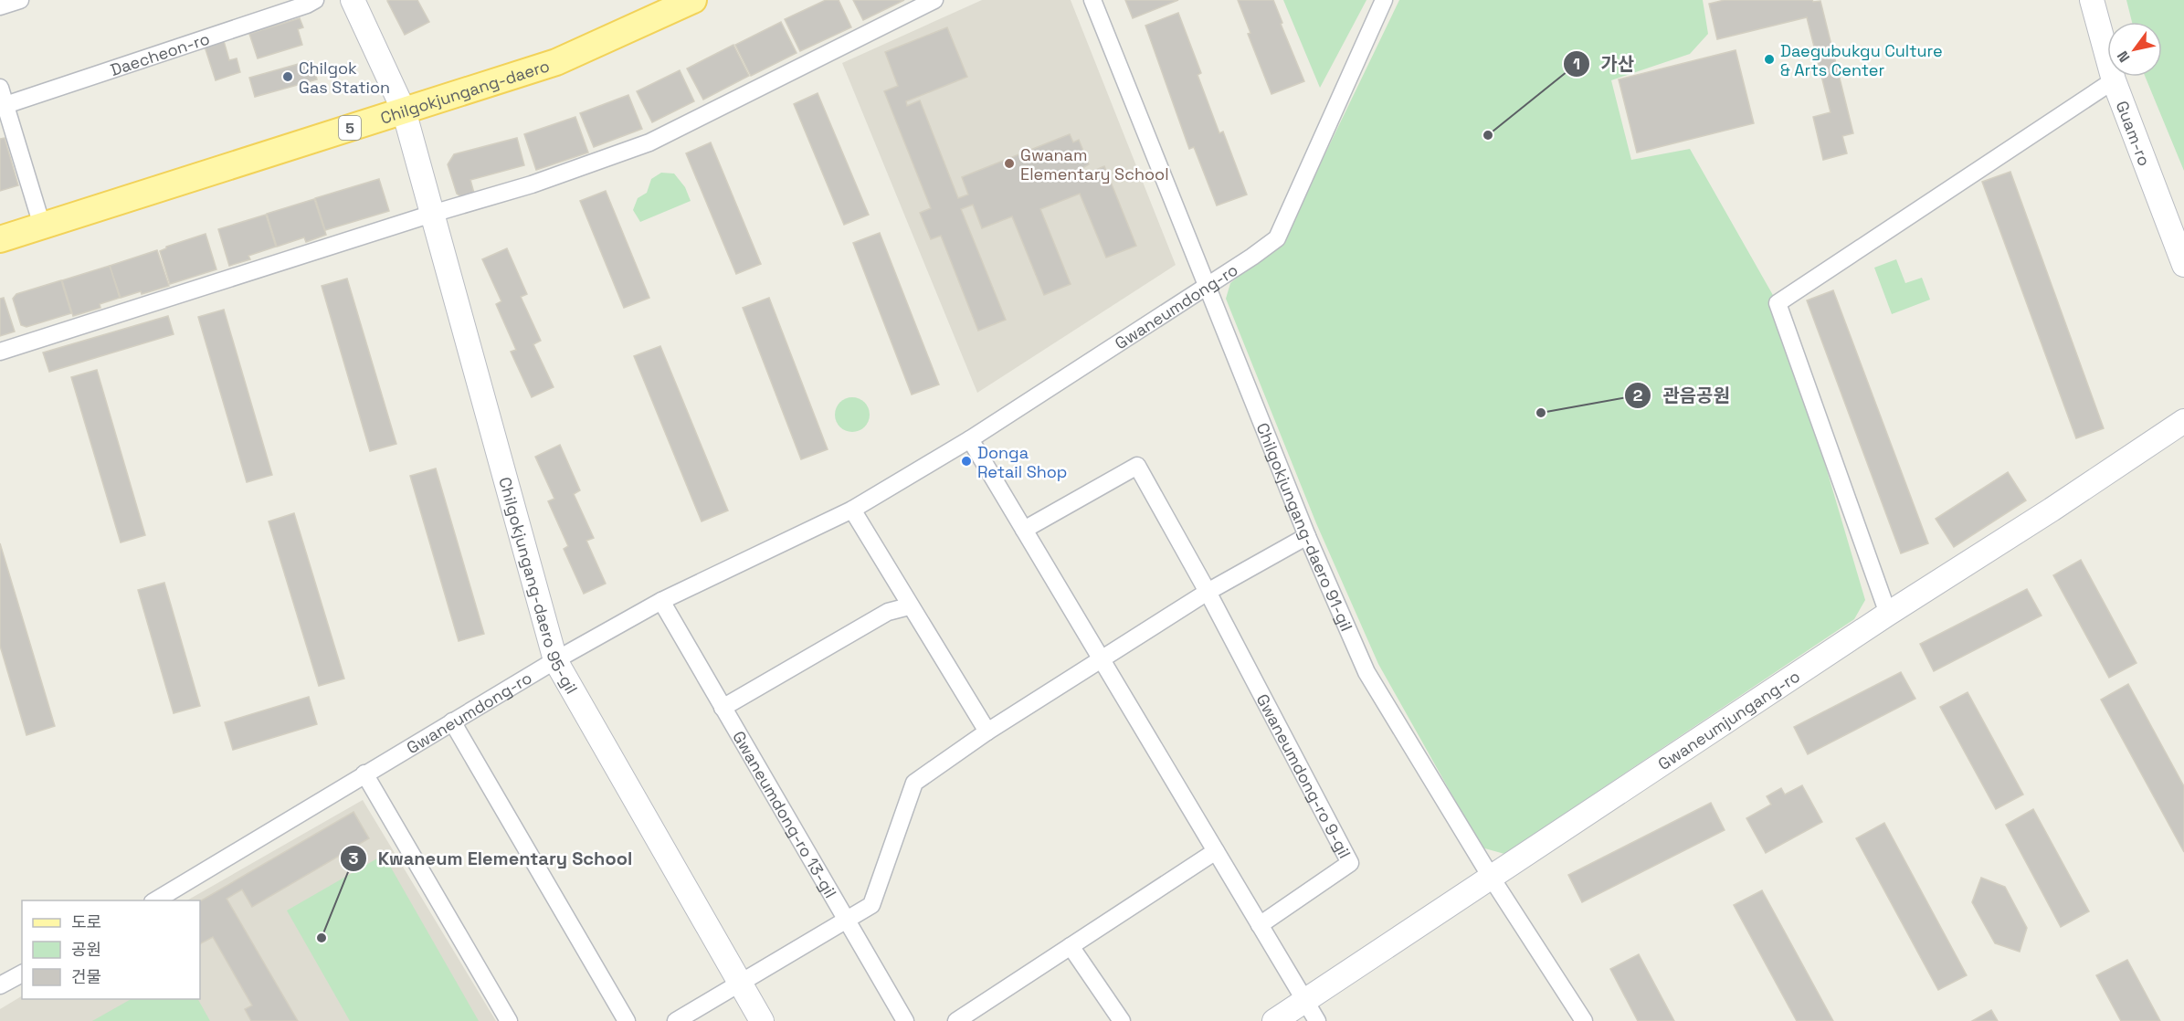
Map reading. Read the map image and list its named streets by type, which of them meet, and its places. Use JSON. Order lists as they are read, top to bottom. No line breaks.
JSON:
{"streets":{"main road":["Chilgokjungang-daero","5","Guam-ro","Chilgokjungang-daero 95-gil","Gwaneumjungang-ro"],"street":["Daecheon-ro","Gwaneumdong-ro","Chilgokjungang-daero 91-gil","Gwaneumdong-ro 9-gil","Gwaneumdong-ro 13-gil"]},"crossings":[["Chilgokjungang-daero","Chilgokjungang-daero 95-gil"],["Gwaneumdong-ro","Chilgokjungang-daero 91-gil"],["Gwaneumdong-ro","Chilgokjungang-daero 95-gil"],["Gwaneumdong-ro","Gwaneumdong-ro 13-gil"],["Chilgokjungang-daero 91-gil","Gwaneumjungang-ro"]],"places":["Daegubukgu Culture & Arts Center","Chilgok Gas Station","가산","Gwanam Elementary School","관음공원","Donga Retail Shop","Kwaneum Elementary School"],"legend":["도로","공원","건물"],"north":"bottom left"}
